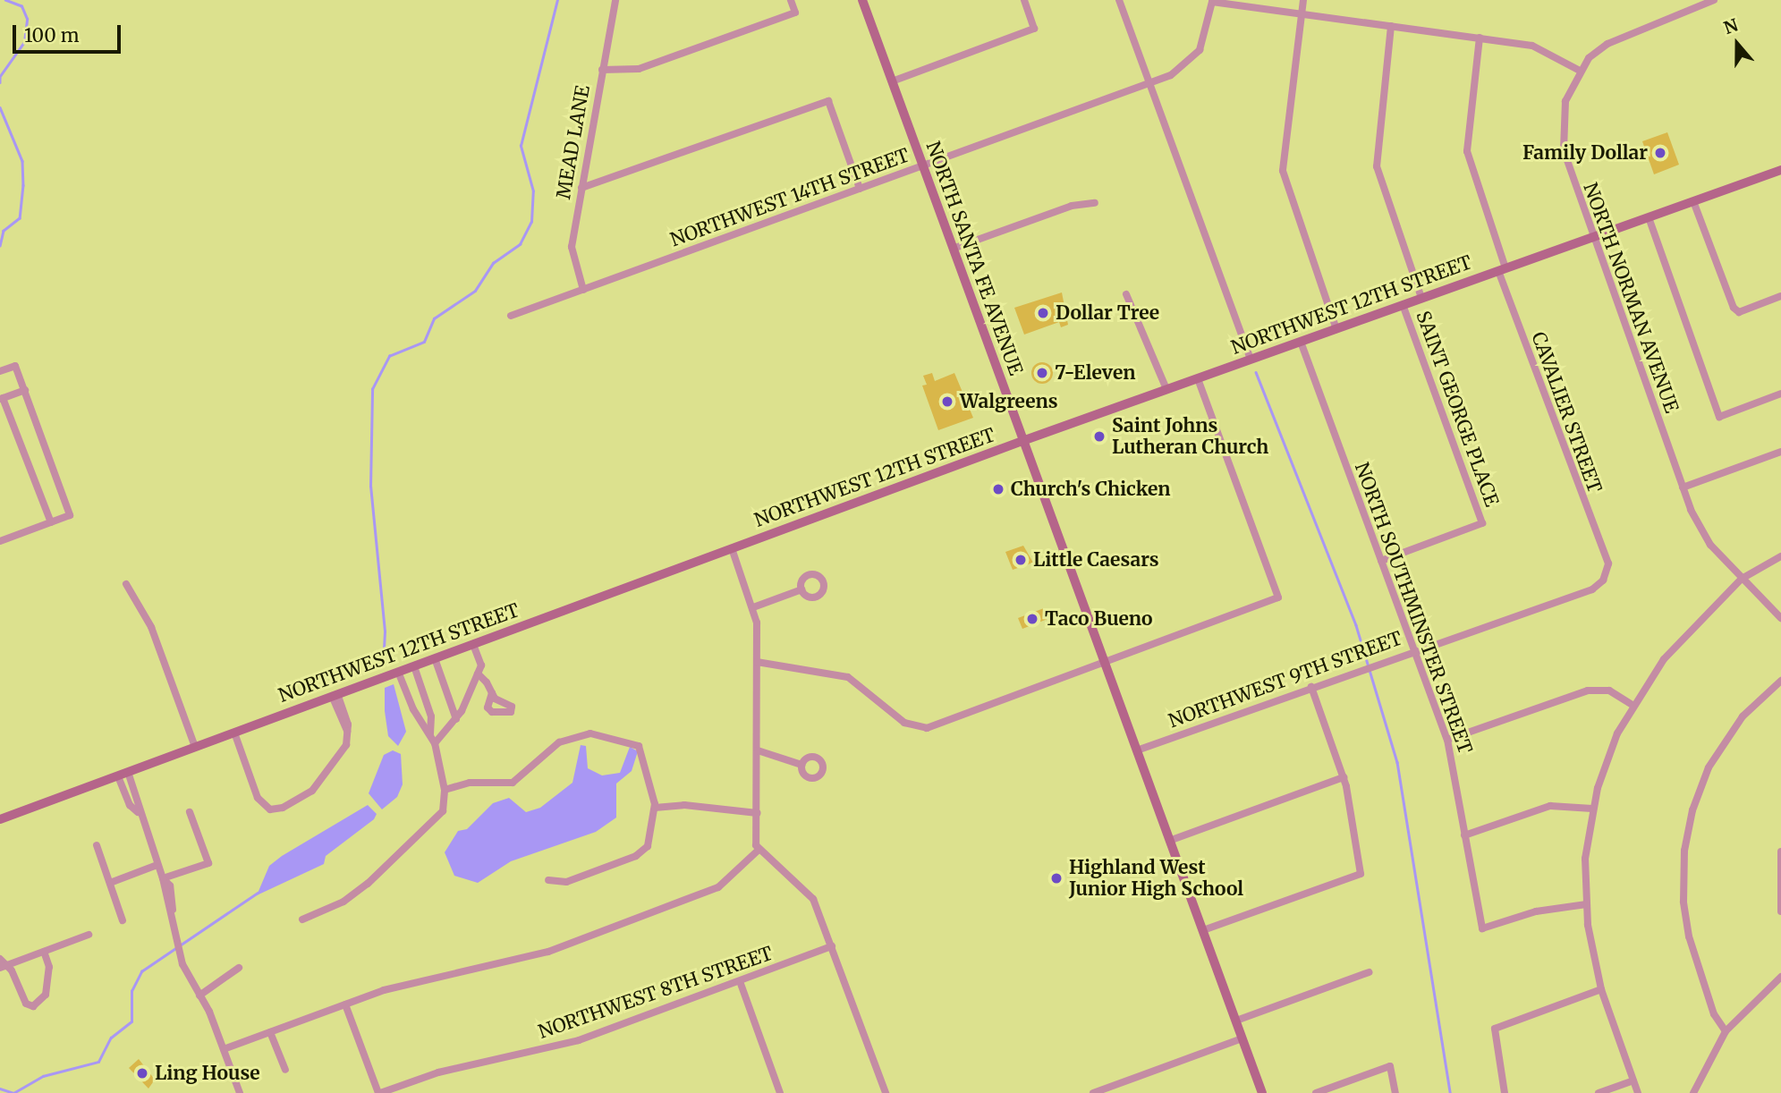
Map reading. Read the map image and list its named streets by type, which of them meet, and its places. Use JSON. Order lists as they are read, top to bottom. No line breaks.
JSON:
{"streets":{"main road":["NORTH SANTA FE AVENUE","NORTHWEST 12TH STREET"],"street":["MEAD LANE","NORTHWEST 14TH STREET","NORTH NORMAN AVENUE","SAINT GEORGE PLACE","CAVALIER STREET","NORTH SOUTHMINSTER STREET","NORTHWEST 9TH STREET","NORTHWEST 8TH STREET"]},"crossings":[["MEAD LANE","NORTHWEST 14TH STREET"],["NORTHWEST 14TH STREET","NORTH SANTA FE AVENUE"],["NORTHWEST 14TH STREET","NORTH NORMAN AVENUE"],["NORTHWEST 14TH STREET","SAINT GEORGE PLACE"],["NORTHWEST 14TH STREET","CAVALIER STREET"],["NORTH SANTA FE AVENUE","NORTHWEST 12TH STREET"],["NORTH SANTA FE AVENUE","NORTHWEST 9TH STREET"],["NORTH NORMAN AVENUE","NORTHWEST 12TH STREET"],["NORTHWEST 12TH STREET","SAINT GEORGE PLACE"],["NORTHWEST 12TH STREET","CAVALIER STREET"],["NORTHWEST 12TH STREET","NORTH SOUTHMINSTER STREET"],["SAINT GEORGE PLACE","NORTH SOUTHMINSTER STREET"],["CAVALIER STREET","NORTHWEST 9TH STREET"],["NORTH SOUTHMINSTER STREET","NORTHWEST 9TH STREET"]],"places":["Family Dollar","Dollar Tree","7-Eleven","Walgreens","Saint Johns Lutheran Church","Church's Chicken","Little Caesars","Taco Bueno","Highland West Junior High School","Ling House"],"scale_bar":"100 m","north":"top"}
